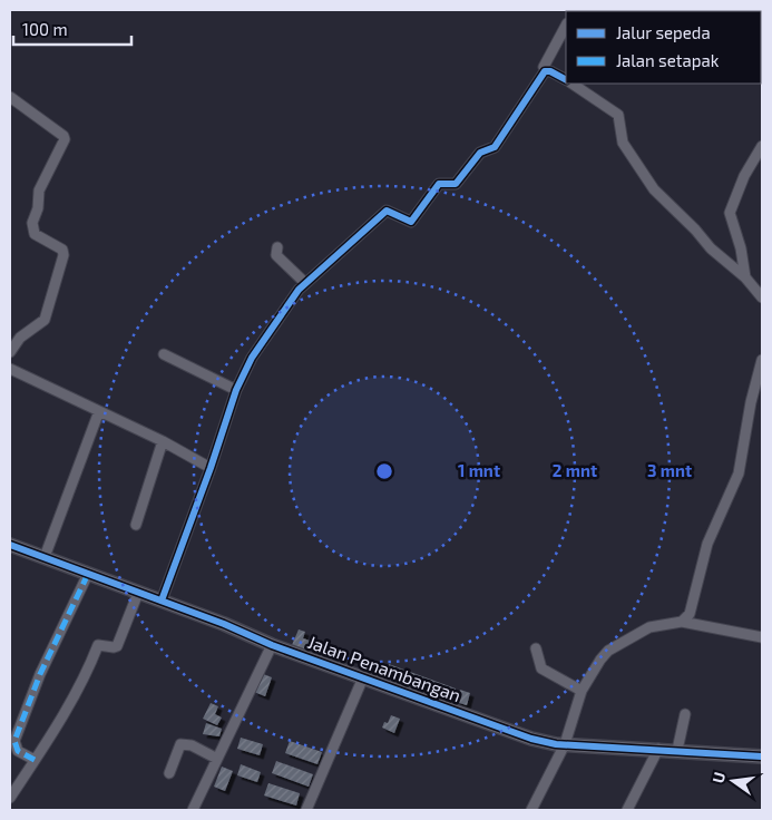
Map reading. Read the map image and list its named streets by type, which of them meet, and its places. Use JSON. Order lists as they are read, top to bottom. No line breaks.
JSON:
{"streets":{"street":["Jalan Penambangan"]},"legend":["Jalur sepeda","Jalan setapak"],"scale_bar":"100 m","north":"left","rings":["1 mnt","2 mnt","3 mnt"]}
